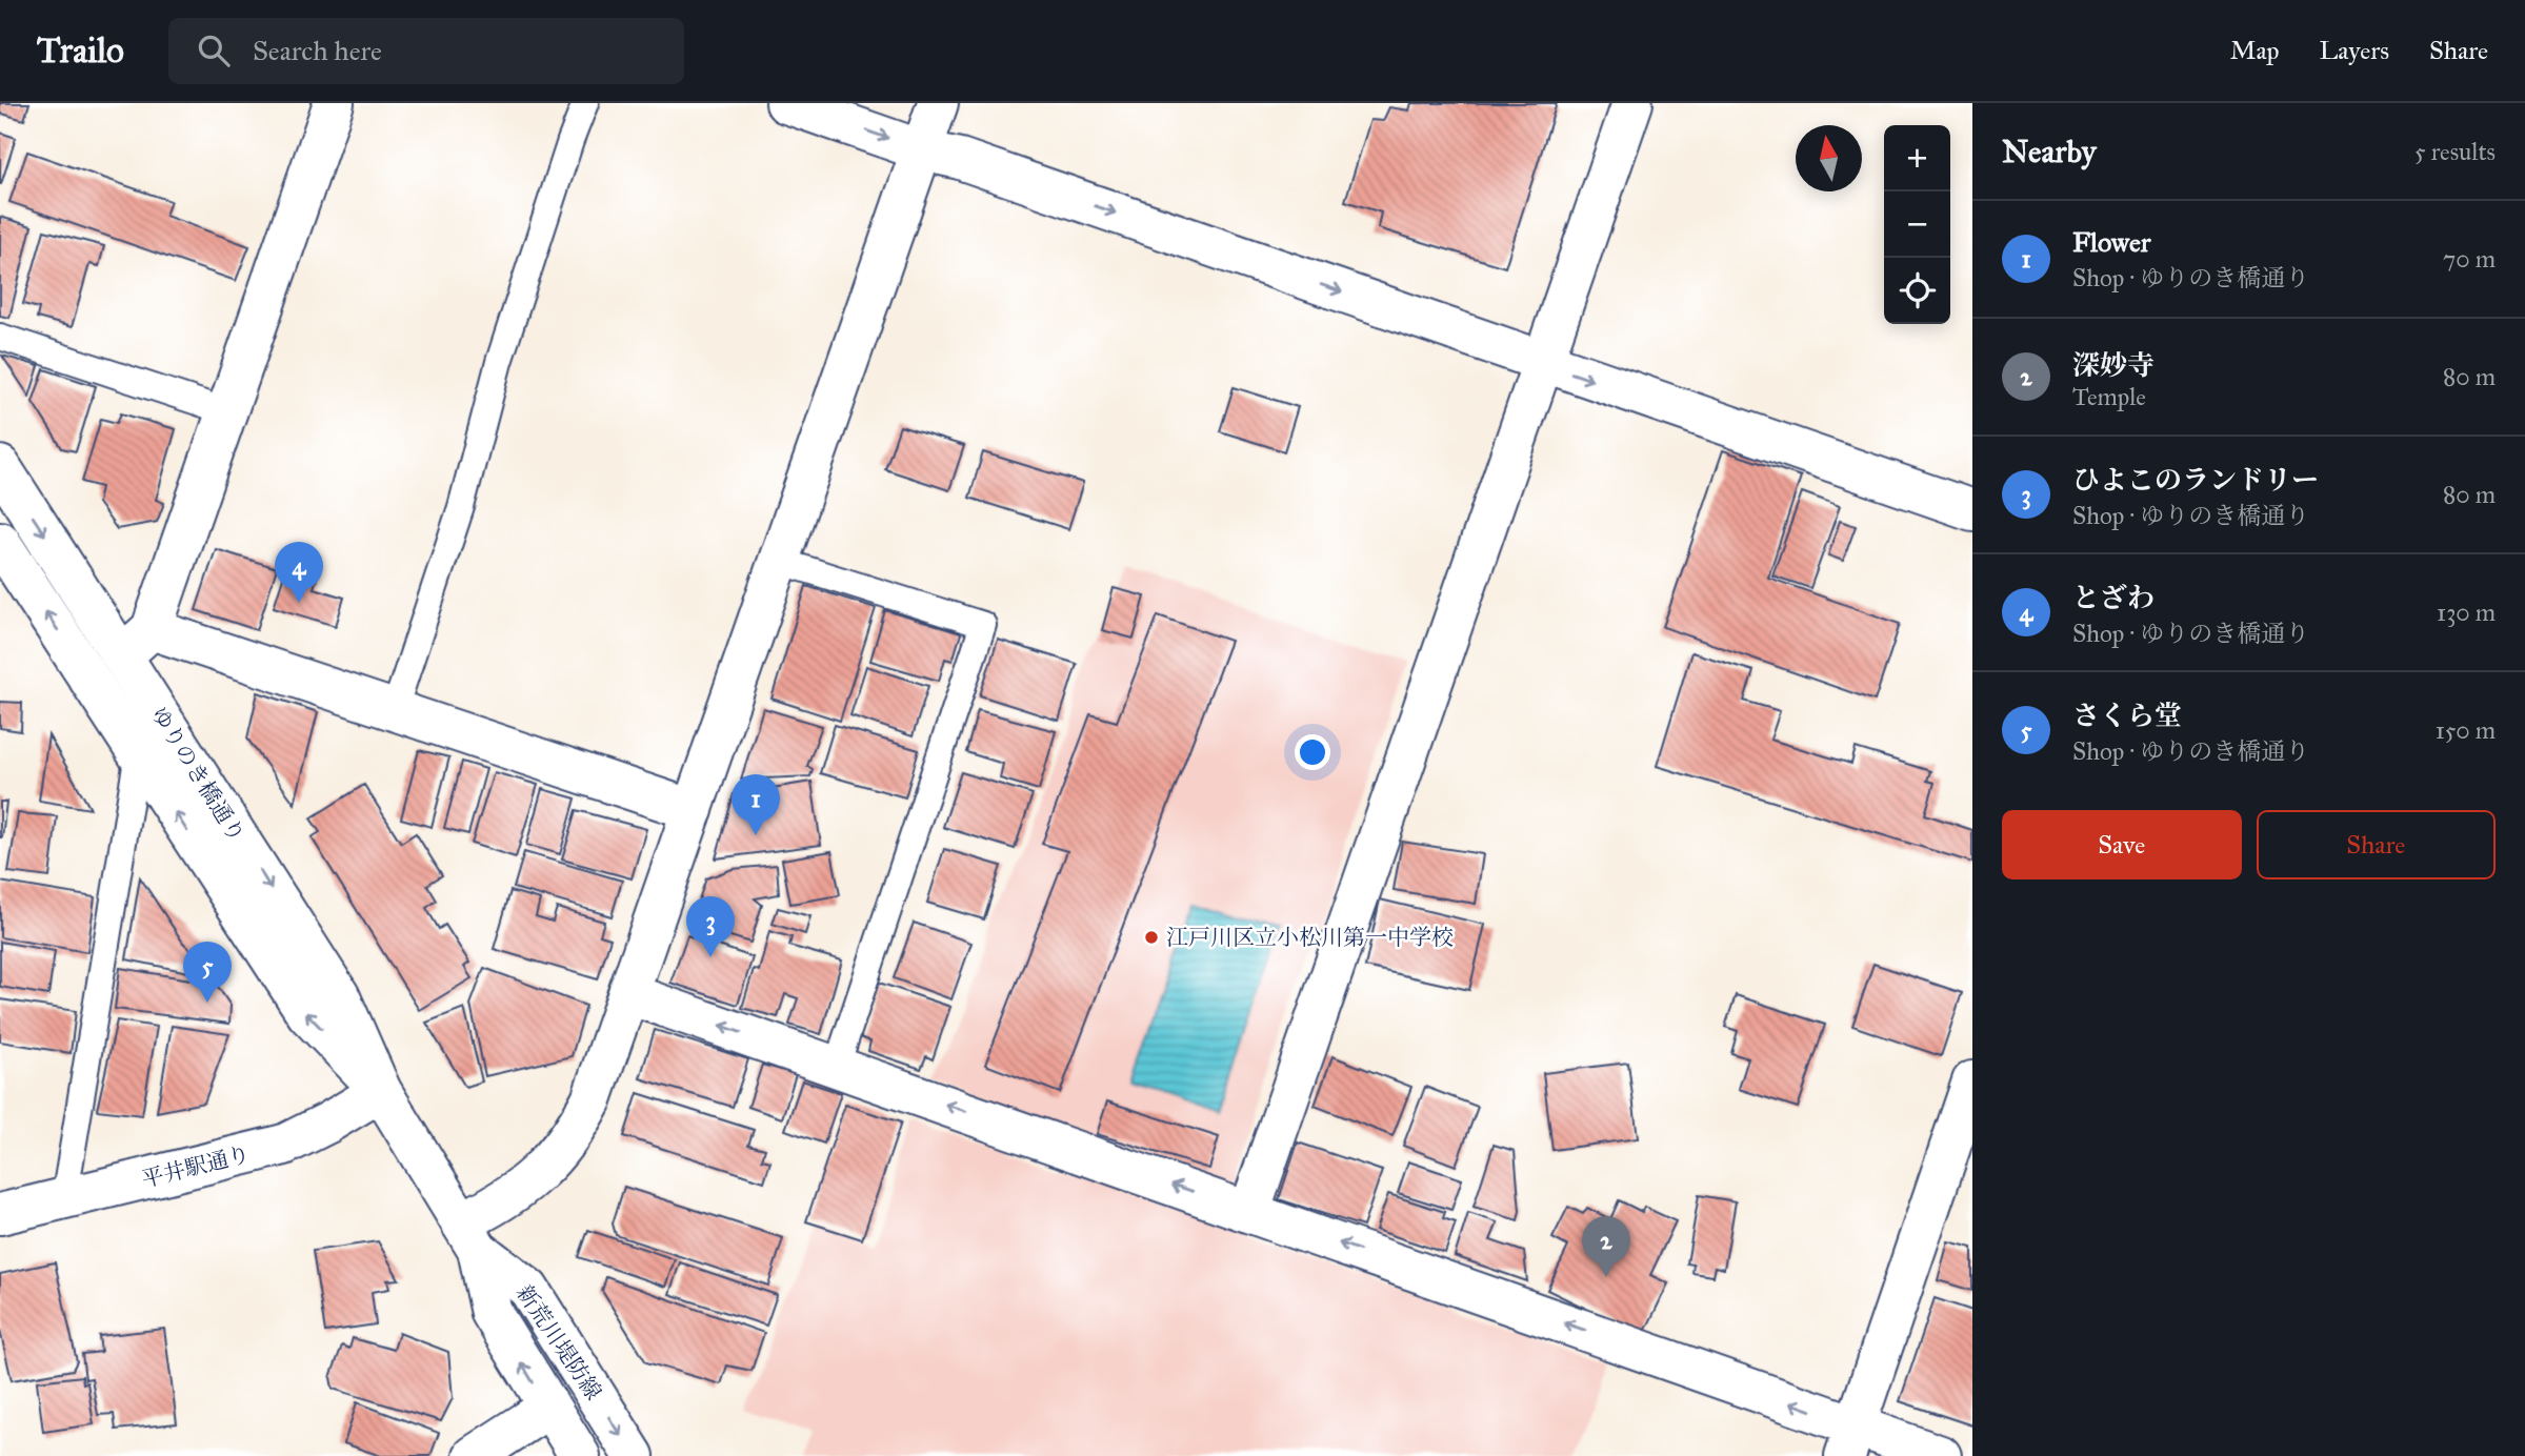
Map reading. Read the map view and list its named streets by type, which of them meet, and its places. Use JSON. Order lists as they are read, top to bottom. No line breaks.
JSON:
{"streets":{"street":["ゆりのき橋通り","平井駅通り","新荒川堤防線"]},"crossings":[["ゆりのき橋通り","平井駅通り"],["ゆりのき橋通り","新荒川堤防線"]],"places":["江戸川区立小松川第一中学校"],"north":"top","page":{"header":"Trailo","search":"Search here","nav":["Map","Layers","Share"],"heading":["Nearby","5 results"],"map_buttons":["+","−"],"list":[{"mark":"1","name":"Flower","note":"Shop · ゆりのき橋通り","value":"70 m"},{"mark":"2","name":"深妙寺","note":"Temple","value":"80 m"},{"mark":"3","name":"ひよこのランドリー","note":"Shop · ゆりのき橋通り","value":"80 m"},{"mark":"4","name":"とざわ","note":"Shop · ゆりのき橋通り","value":"130 m"},{"mark":"5","name":"さくら堂","note":"Shop · ゆりのき橋通り","value":"150 m"}],"pins":["4","1","3","5","2"],"buttons":["Save","Share"]}}
